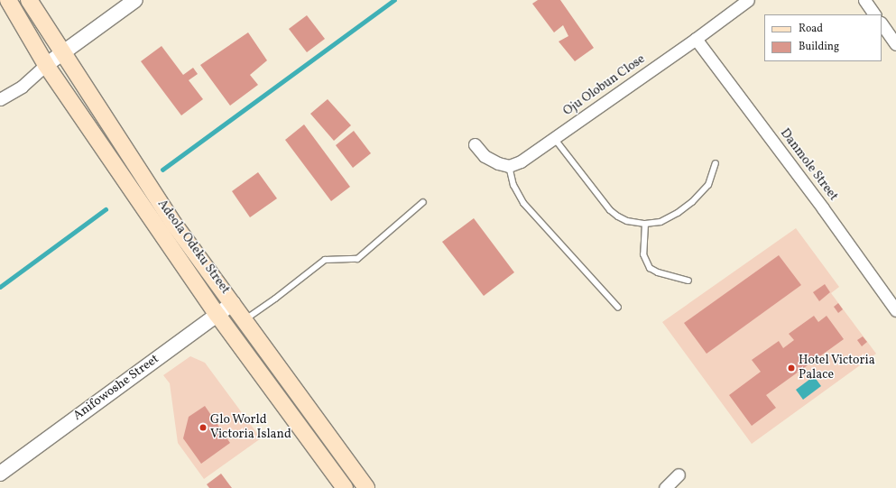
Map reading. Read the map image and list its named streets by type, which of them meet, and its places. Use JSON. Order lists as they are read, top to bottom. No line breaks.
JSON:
{"streets":{"main road":["Adeola Odeku Street"],"street":["Oju Olobun Close","Danmole Street","Anifowoshe Street"]},"crossings":[["Oju Olobun Close","Danmole Street"],["Adeola Odeku Street","Anifowoshe Street"]],"places":["Hotel Victoria Palace","Glo World Victoria Island"],"legend":["Road","Building"]}
